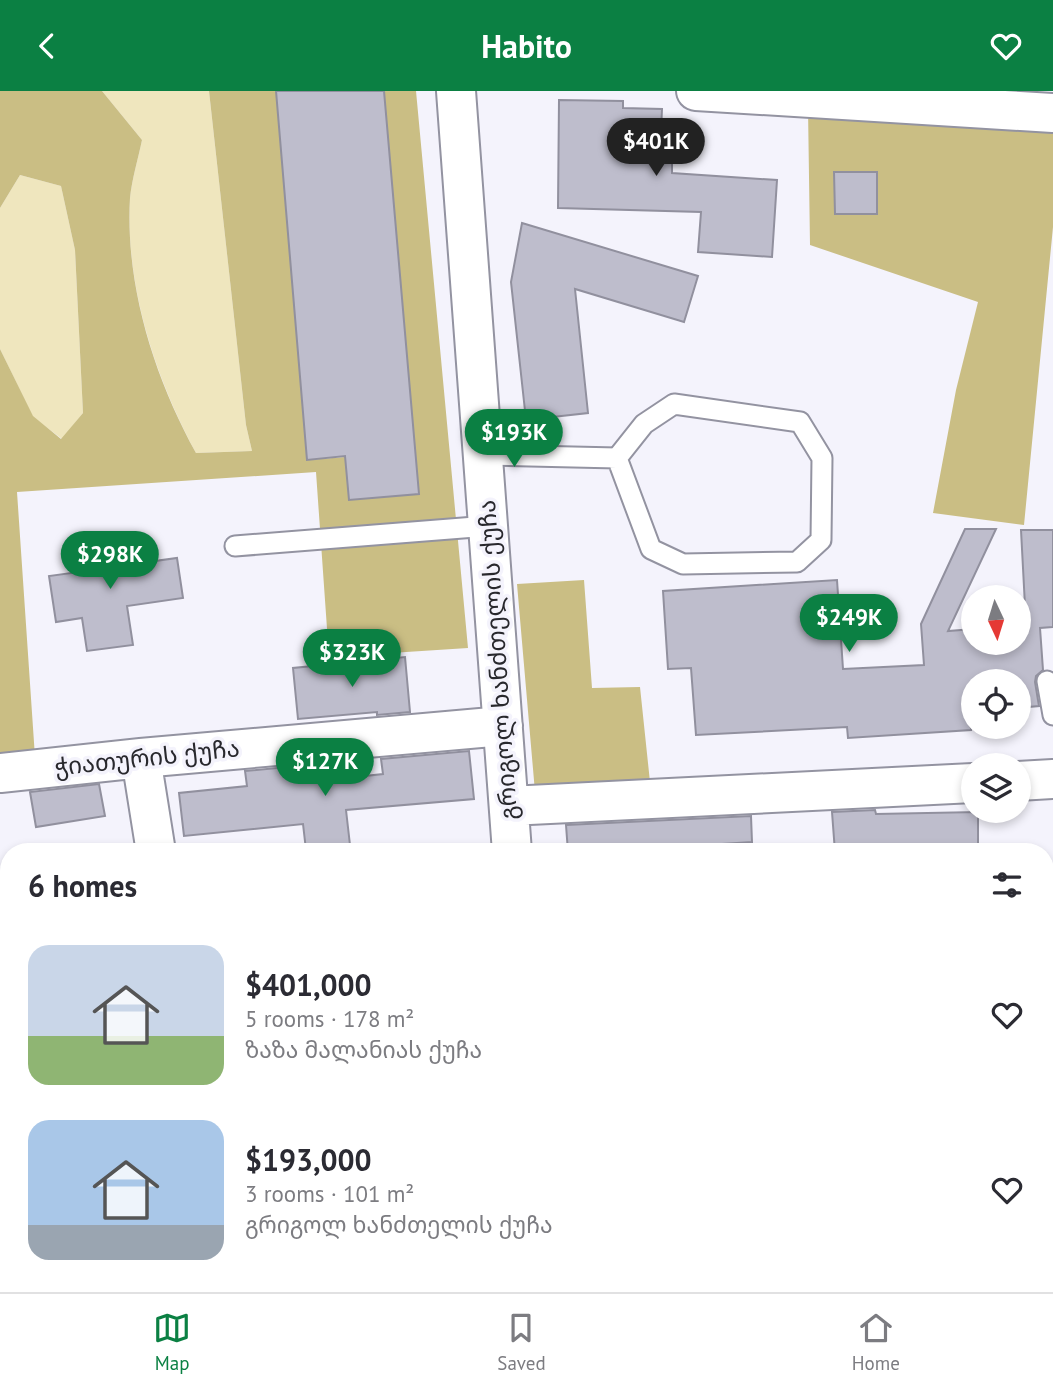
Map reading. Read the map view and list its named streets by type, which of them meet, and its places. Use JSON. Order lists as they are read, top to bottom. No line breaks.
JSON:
{"streets":{"street":["გრიგოლ ხანძთელის ქუჩა","ჭიათურის ქუჩა"]},"crossings":[["გრიგოლ ხანძთელის ქუჩა","ჭიათურის ქუჩა"]],"north":"bottom","page":{"header":"Habito","price":["$401K","$193K","$298K","$249K","$323K","$127K"],"heading":"6 homes","list":[{"name":"$401,000","note":"5 rooms · 178 m² · ზაზა მალანიას ქუჩა"},{"name":"$193,000","note":"3 rooms · 101 m² · გრიგოლ ხანძთელის ქუჩა"}],"tabs":["Map","Saved","Home"]}}
